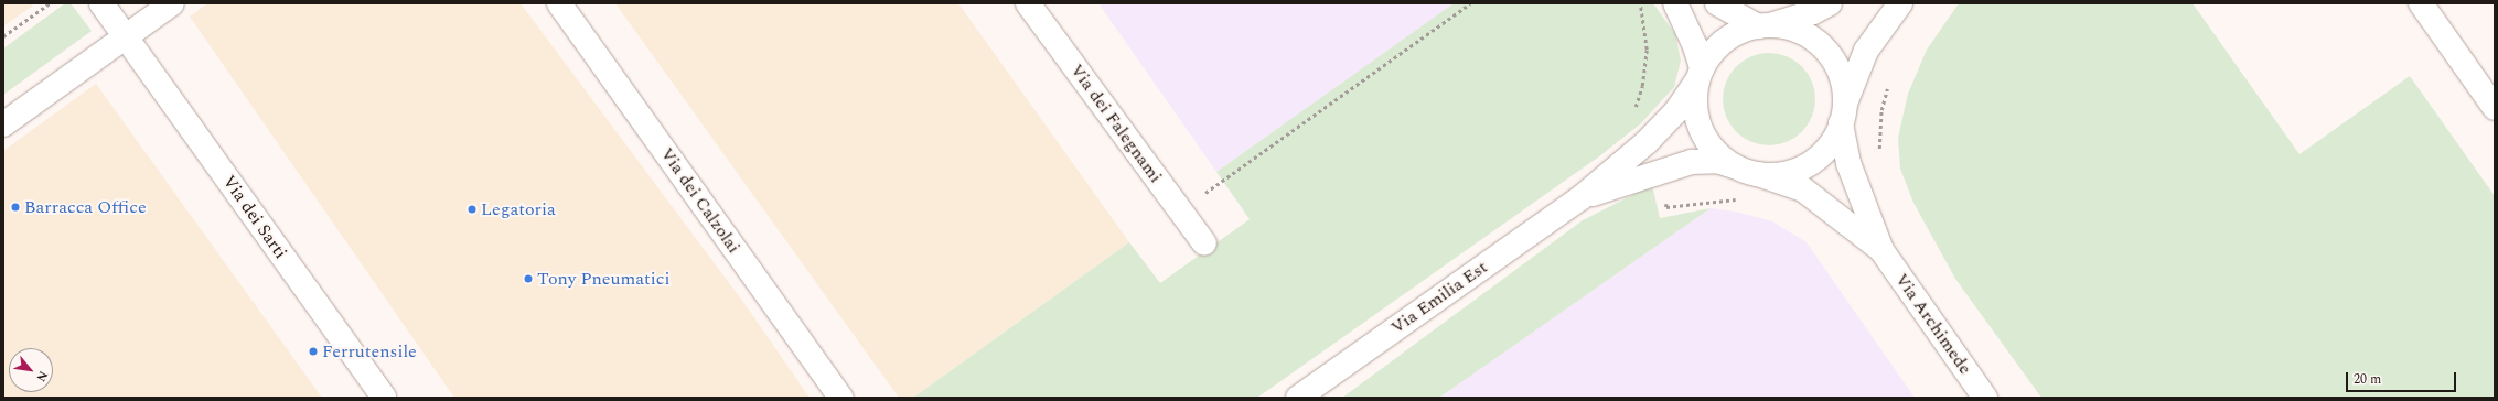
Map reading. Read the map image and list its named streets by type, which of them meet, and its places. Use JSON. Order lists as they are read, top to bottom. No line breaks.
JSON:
{"streets":{"street":["Via dei Falegnami","Via dei Calzolai","Via dei Sarti","Via Emilia Est","Via Archimede"]},"crossings":[["Via Emilia Est","Via Archimede"]],"places":["Barracca Office","Legatoria","Tony Pneumatici","Ferrutensile"],"scale_bar":"20 m","north":"bottom right"}
